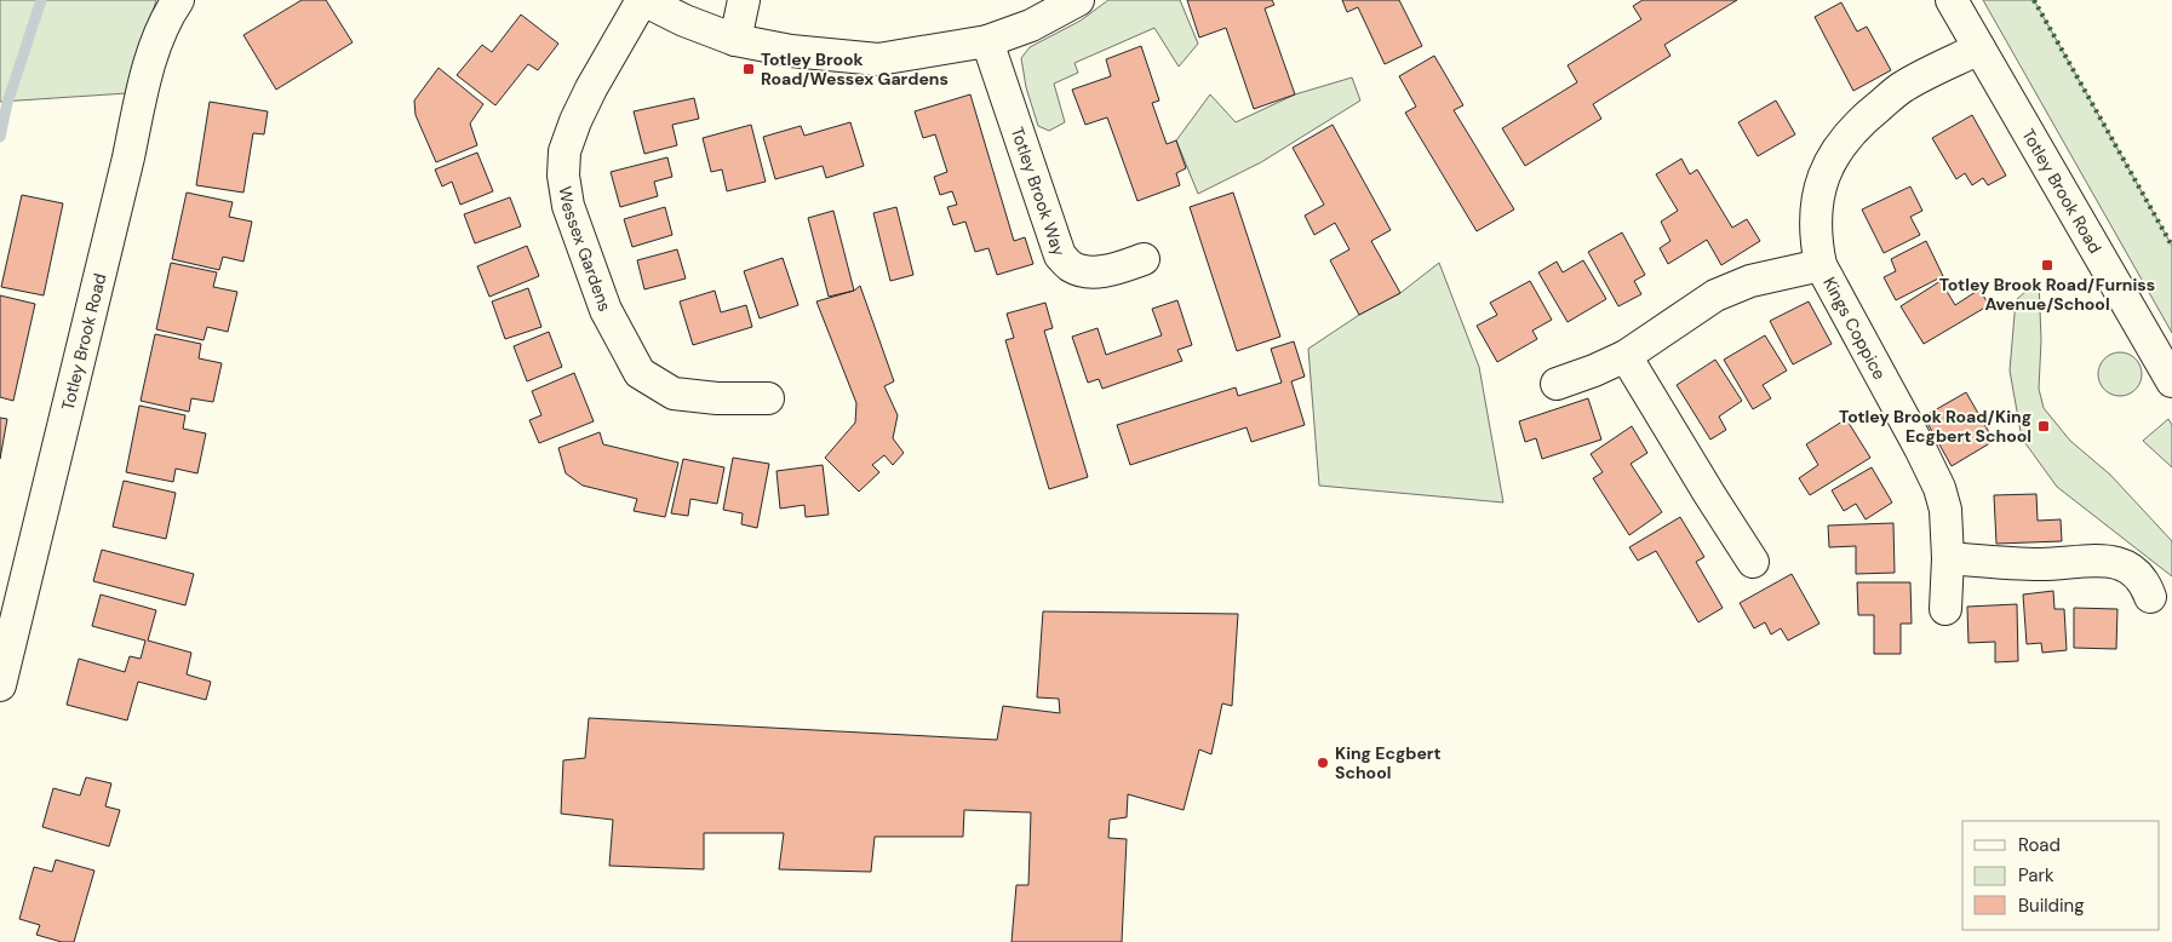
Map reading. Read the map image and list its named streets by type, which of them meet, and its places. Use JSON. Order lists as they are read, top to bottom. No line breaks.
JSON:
{"streets":{"street":["Totley Brook Way","Totley Brook Road","Wessex Gardens","Kings Coppice"]},"crossings":[["Totley Brook Road","Kings Coppice"]],"places":{"transit":["Totley Brook Road/Wessex Gardens","Totley Brook Road/Furniss Avenue/School","Totley Brook Road/King Ecgbert School"],"other":["King Ecgbert School"]},"legend":["Road","Park","Building"]}
